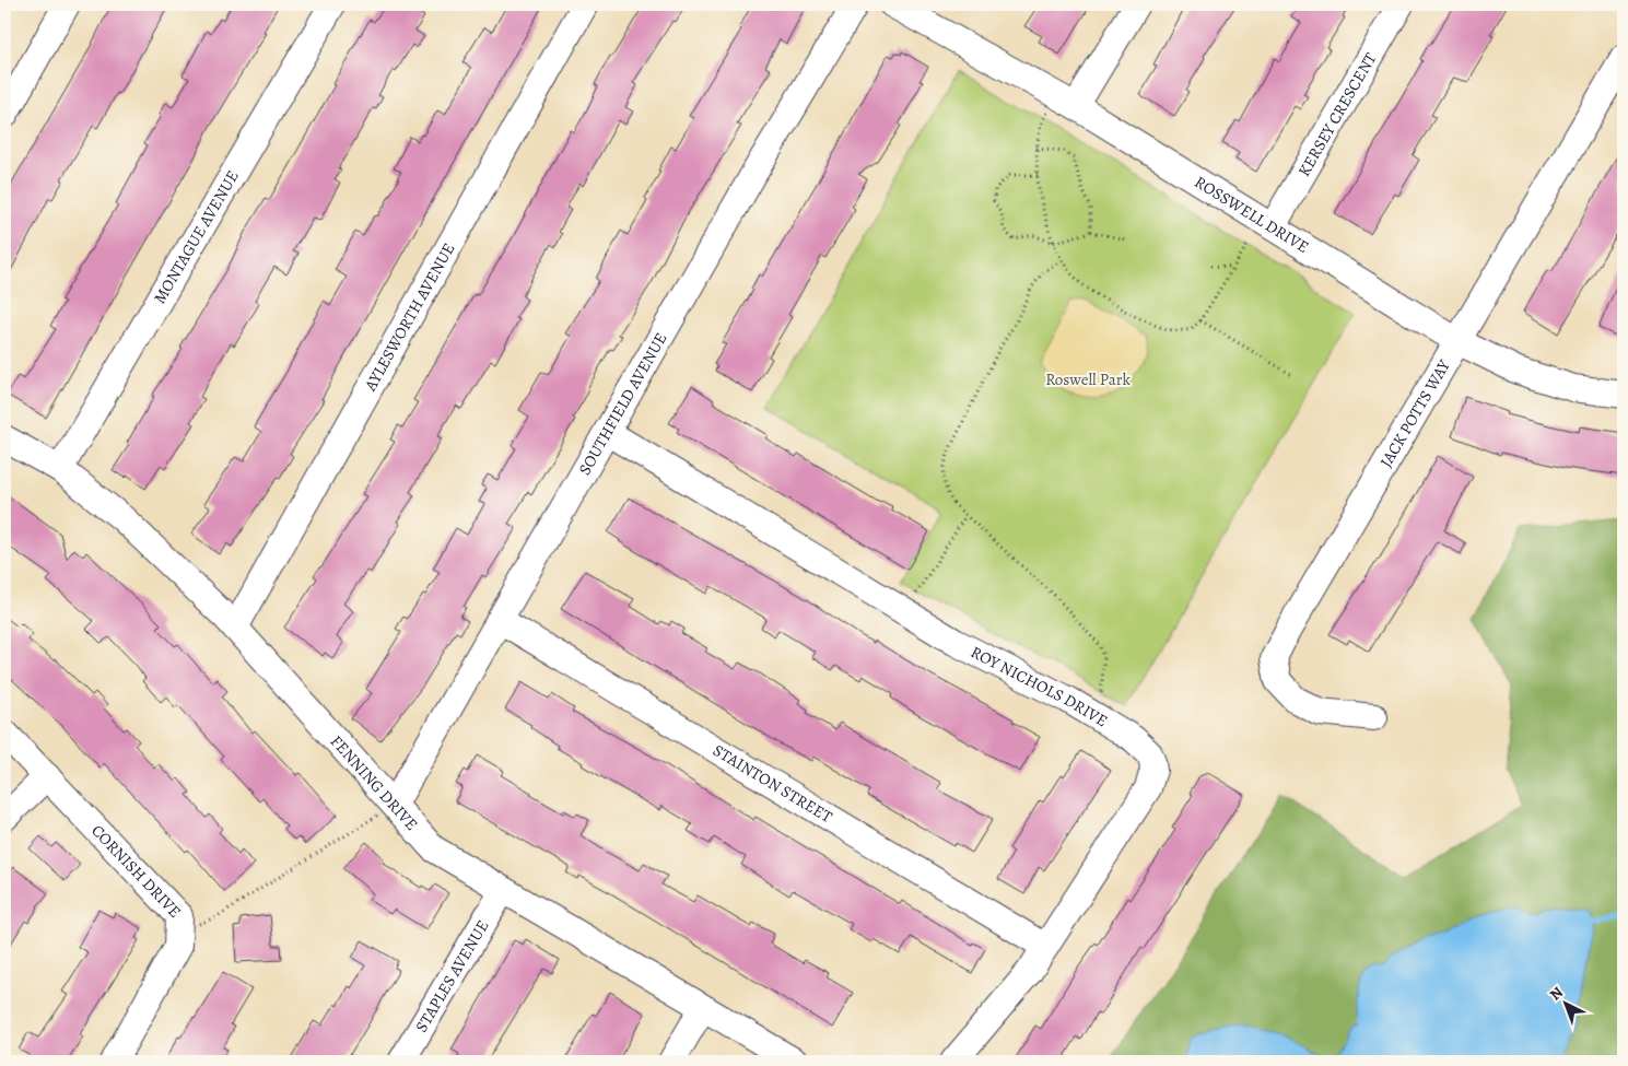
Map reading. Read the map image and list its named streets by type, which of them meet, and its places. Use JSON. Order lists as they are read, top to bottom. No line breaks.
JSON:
{"streets":{"street":["KERSEY CRESCENT","ROSSWELL DRIVE","MONTAGUE AVENUE","AYLESWORTH AVENUE","SOUTHFIELD AVENUE","JACK POTTS WAY","ROY NICHOLS DRIVE","FENNING DRIVE","STAINTON STREET","CORNISH DRIVE","STAPLES AVENUE"]},"crossings":[["KERSEY CRESCENT","ROSSWELL DRIVE"],["ROSSWELL DRIVE","JACK POTTS WAY"],["MONTAGUE AVENUE","FENNING DRIVE"],["AYLESWORTH AVENUE","FENNING DRIVE"],["SOUTHFIELD AVENUE","ROY NICHOLS DRIVE"],["SOUTHFIELD AVENUE","FENNING DRIVE"],["SOUTHFIELD AVENUE","STAINTON STREET"],["ROY NICHOLS DRIVE","STAINTON STREET"],["FENNING DRIVE","STAPLES AVENUE"]],"parks":["Roswell Park"],"north":"top left"}
